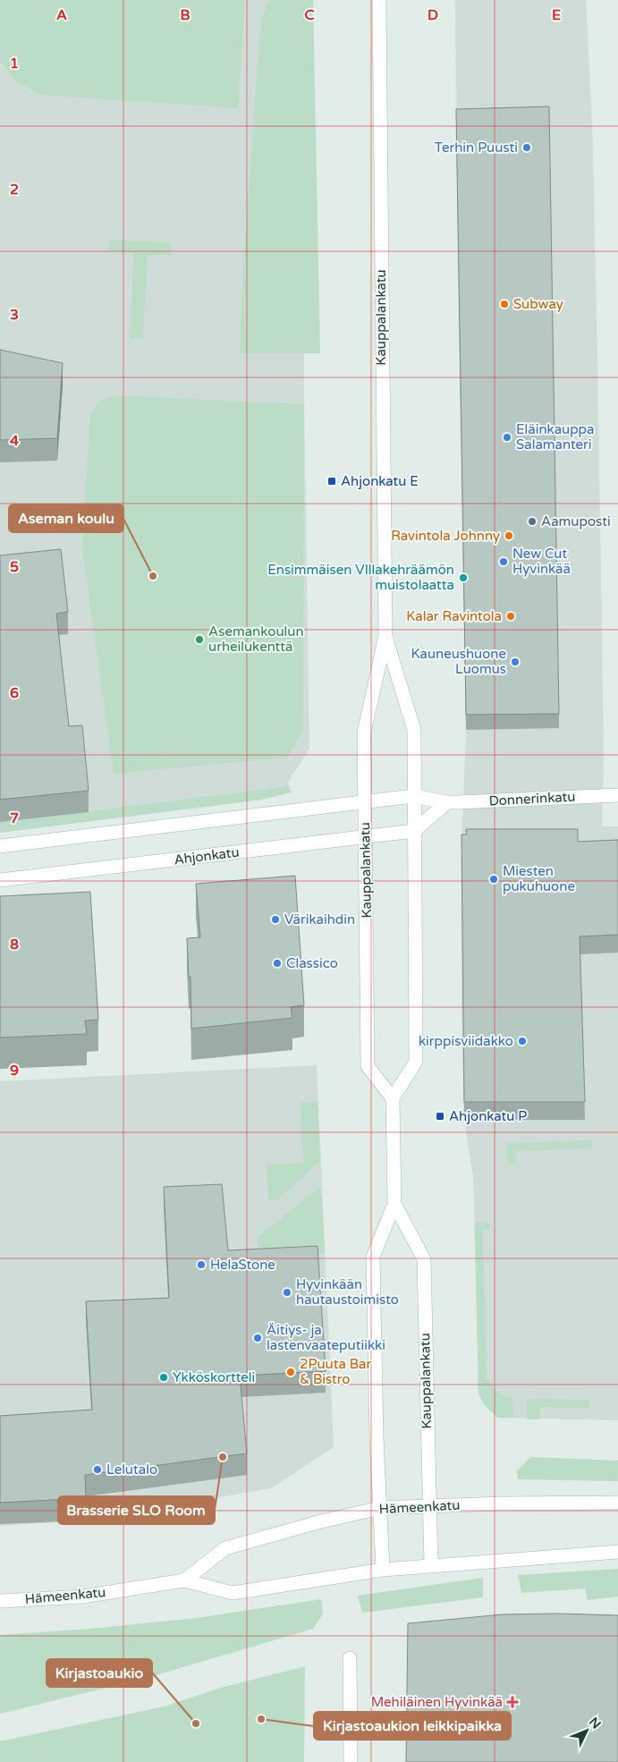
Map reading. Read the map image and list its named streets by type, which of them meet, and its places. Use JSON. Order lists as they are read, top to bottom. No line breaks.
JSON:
{"streets":{"main road":["Kauppalankatu","Donnerinkatu","Ahjonkatu","Hämeenkatu"]},"crossings":[["Kauppalankatu","Donnerinkatu"],["Kauppalankatu","Ahjonkatu"],["Kauppalankatu","Hämeenkatu"]],"places":{"other":["Terhin Puusti","Subway","Eläinkauppa Salamanteri","Aamuposti","Ravintola Johnny","New Cut Hyvinkää","Aseman koulu","Ensimmäisen VIllakehräämön muistolaatta","Kalar Ravintola","Asemankoulun urheilukenttä","Kauneushuone Luomus","Miesten pukuhuone","Värikaihdin","Classico","kirppisviidakko","HelaStone","Hyvinkään hautaustoimisto","Äitiys- ja lastenvaateputiikki","2Puuta Bar & Bistro","Ykköskortteli","Brasserie SLO Room","Lelutalo","Kirjastoaukion leikkipaikka","Kirjastoaukio"],"transit":["Ahjonkatu E","Ahjonkatu P"],"health":["Mehiläinen Hyvinkää"]},"north":"top right","grid":{"columns":["A","B","C","D","E"],"rows":["1","2","3","4","5","6","7","8","9"]}}
